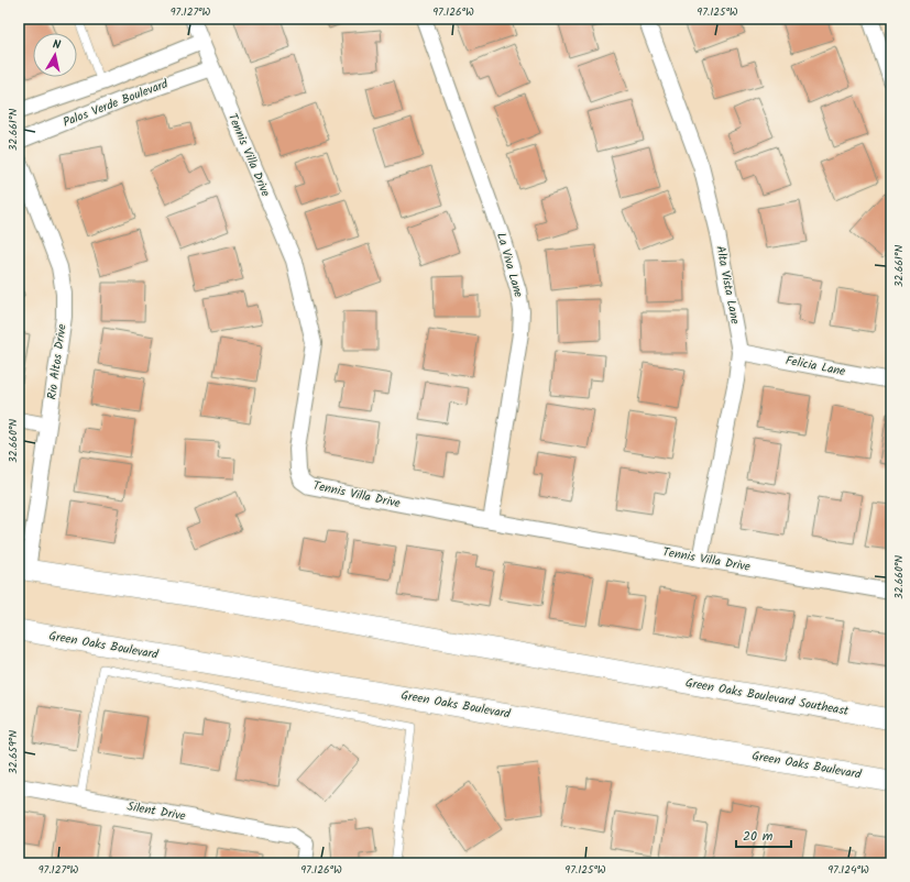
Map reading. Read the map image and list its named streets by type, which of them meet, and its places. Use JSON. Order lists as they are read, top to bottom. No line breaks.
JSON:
{"streets":{"main road":["Green Oaks Boulevard","Green Oaks Boulevard Southeast"],"street":["Palos Verde Boulevard","Tennis Villa Drive","La Viva Lane","Alta Vista Lane","Rio Altos Drive","Felicia Lane","Silent Drive"]},"crossings":[["Palos Verde Boulevard","Tennis Villa Drive"],["Tennis Villa Drive","La Viva Lane"],["Tennis Villa Drive","Alta Vista Lane"],["Alta Vista Lane","Felicia Lane"],["Rio Altos Drive","Green Oaks Boulevard Southeast"]],"scale_bar":"20 m","north":"top","coordinates":["97.127°W","97.126°W","97.125°W","32.661°N","32.660°N","32.659°N","97.124°W"]}
